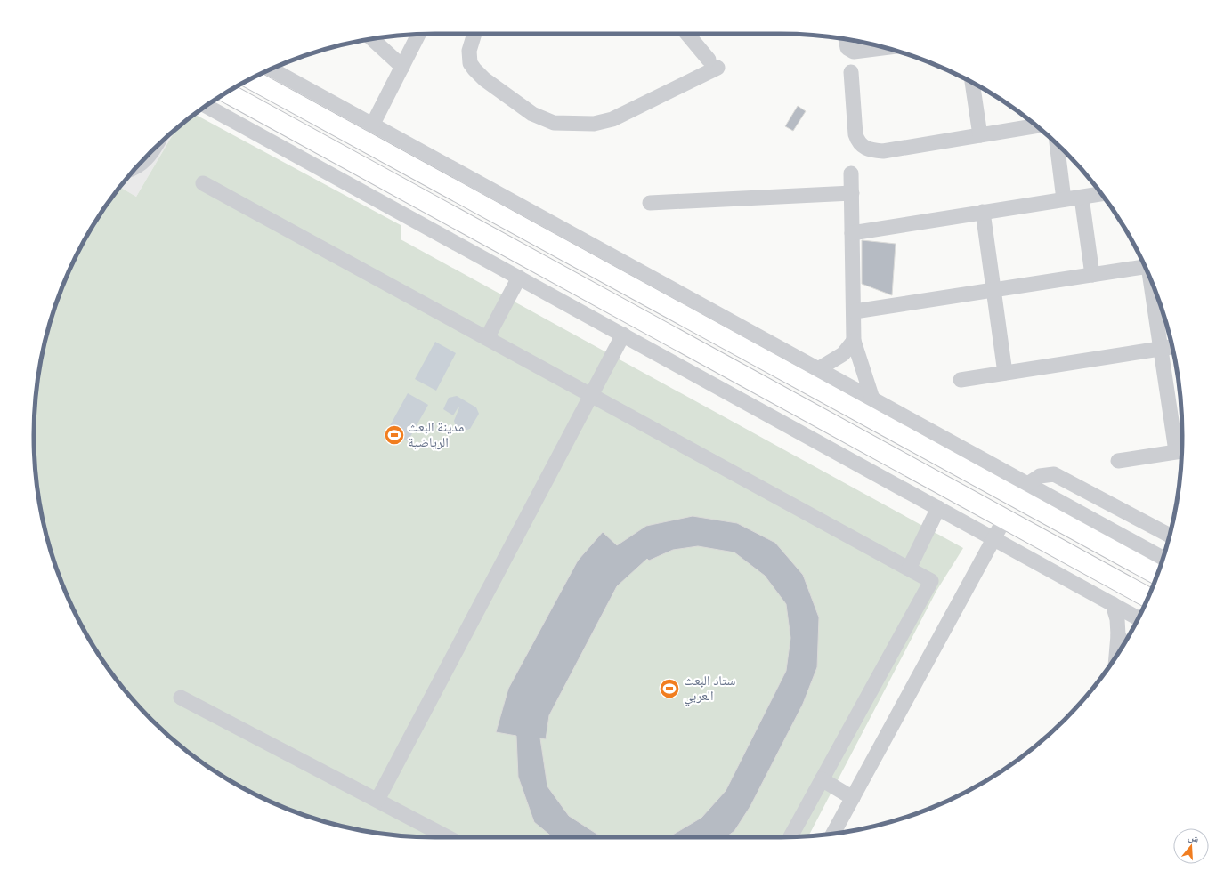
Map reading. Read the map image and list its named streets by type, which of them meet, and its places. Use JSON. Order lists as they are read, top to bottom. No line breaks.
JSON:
{"places":{"sports":["مدينة البعث الرياضية","ستاد البعث العربي"]},"north":"top"}
